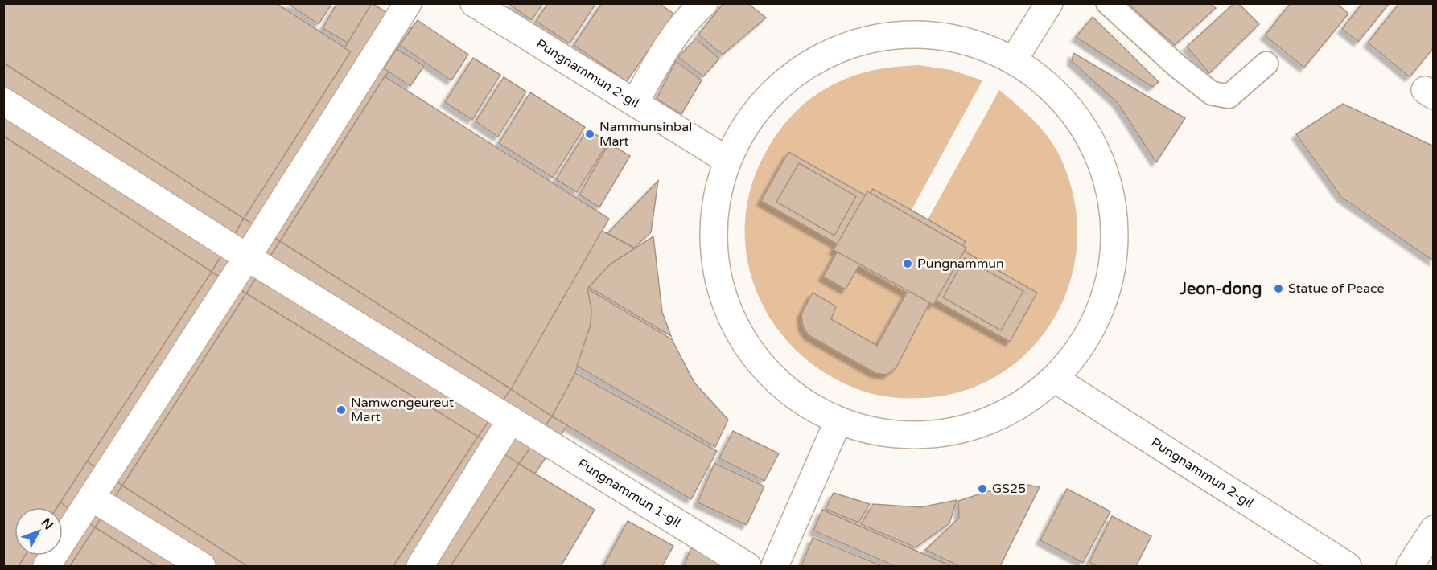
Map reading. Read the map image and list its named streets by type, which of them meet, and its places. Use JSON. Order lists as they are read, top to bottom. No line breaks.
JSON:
{"streets":{"street":["Pungnammun 2-gil","Pungnammun 1-gil"]},"districts":["Jeon-dong"],"places":["Nammunsinbal Mart","Pungnammun","Statue of Peace","Namwongeureut Mart","GS25"],"north":"top right"}
